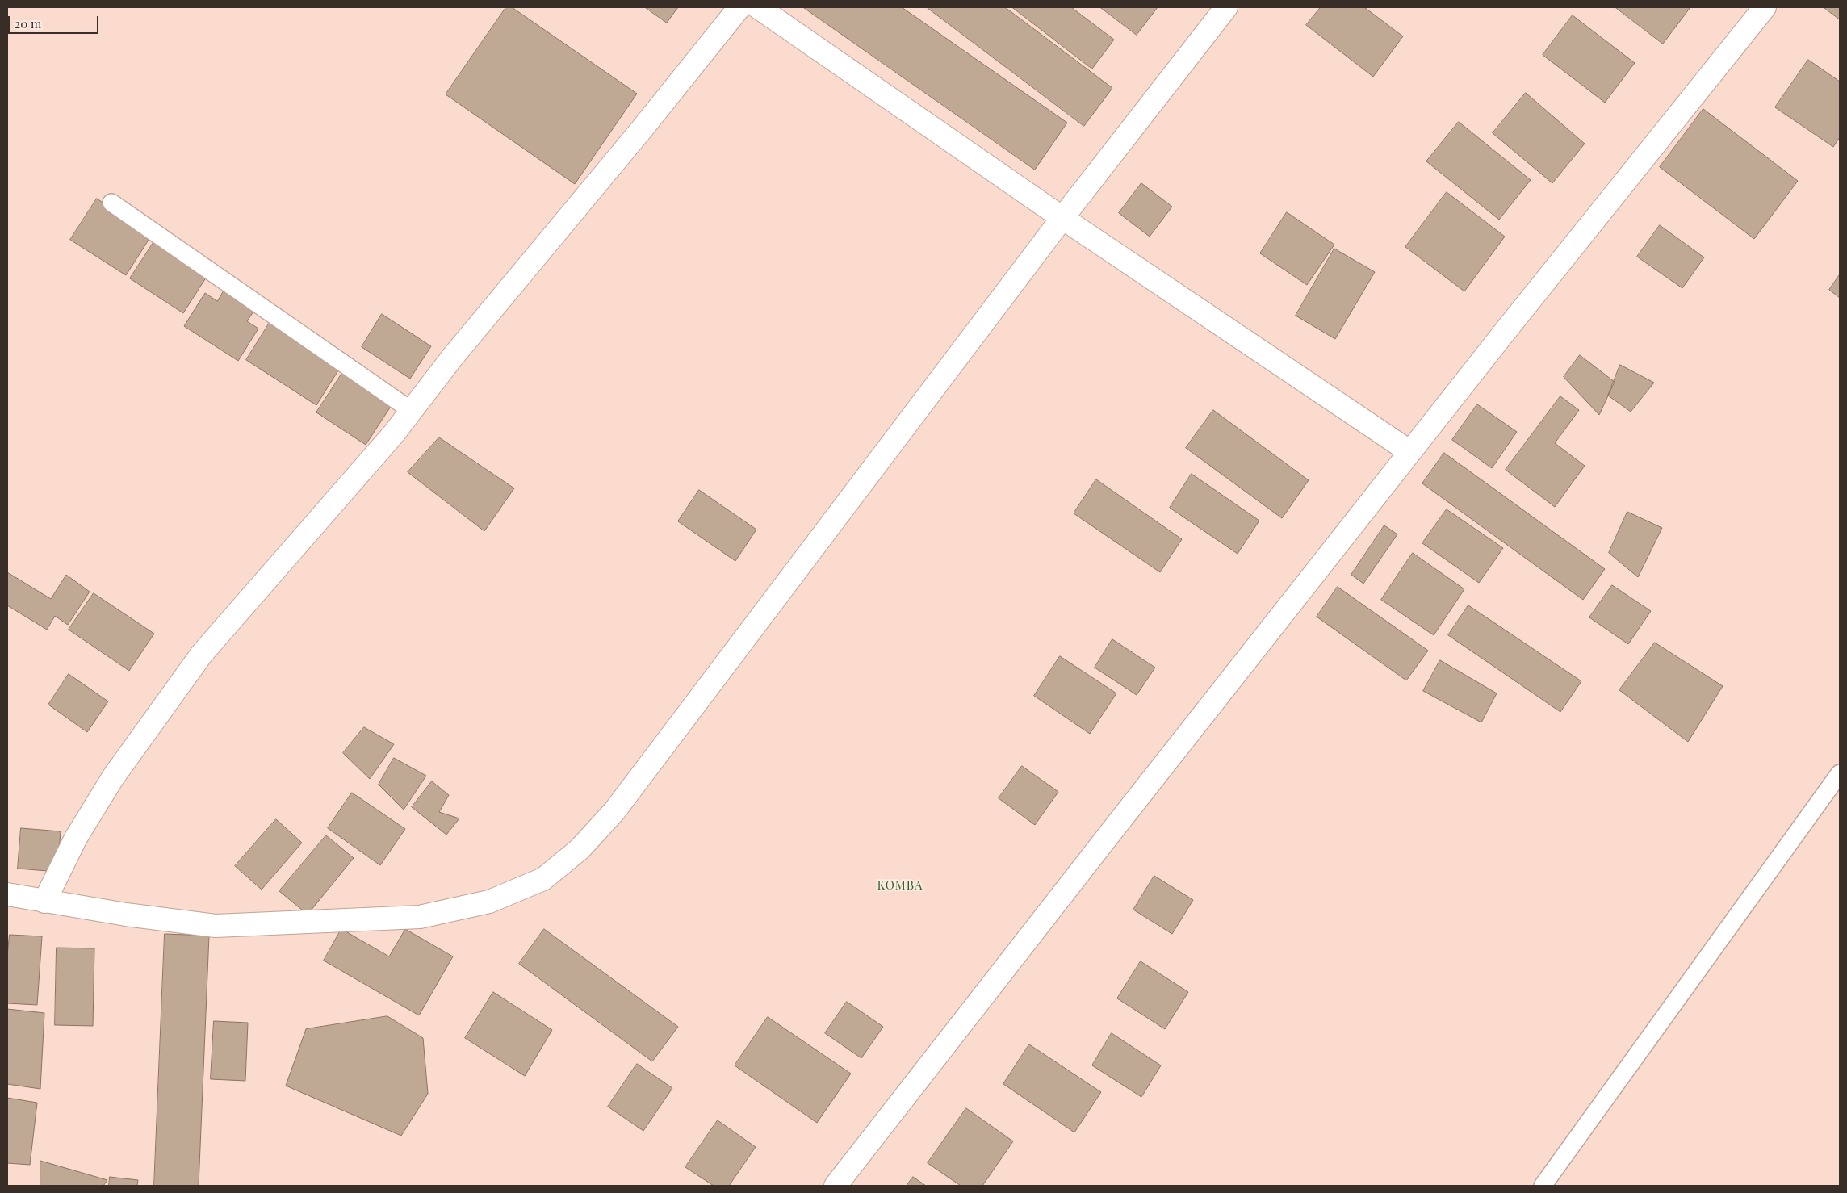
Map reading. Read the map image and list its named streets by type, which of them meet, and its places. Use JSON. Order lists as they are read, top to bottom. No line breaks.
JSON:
{"districts":["KOMBA"],"scale_bar":"20 m"}
